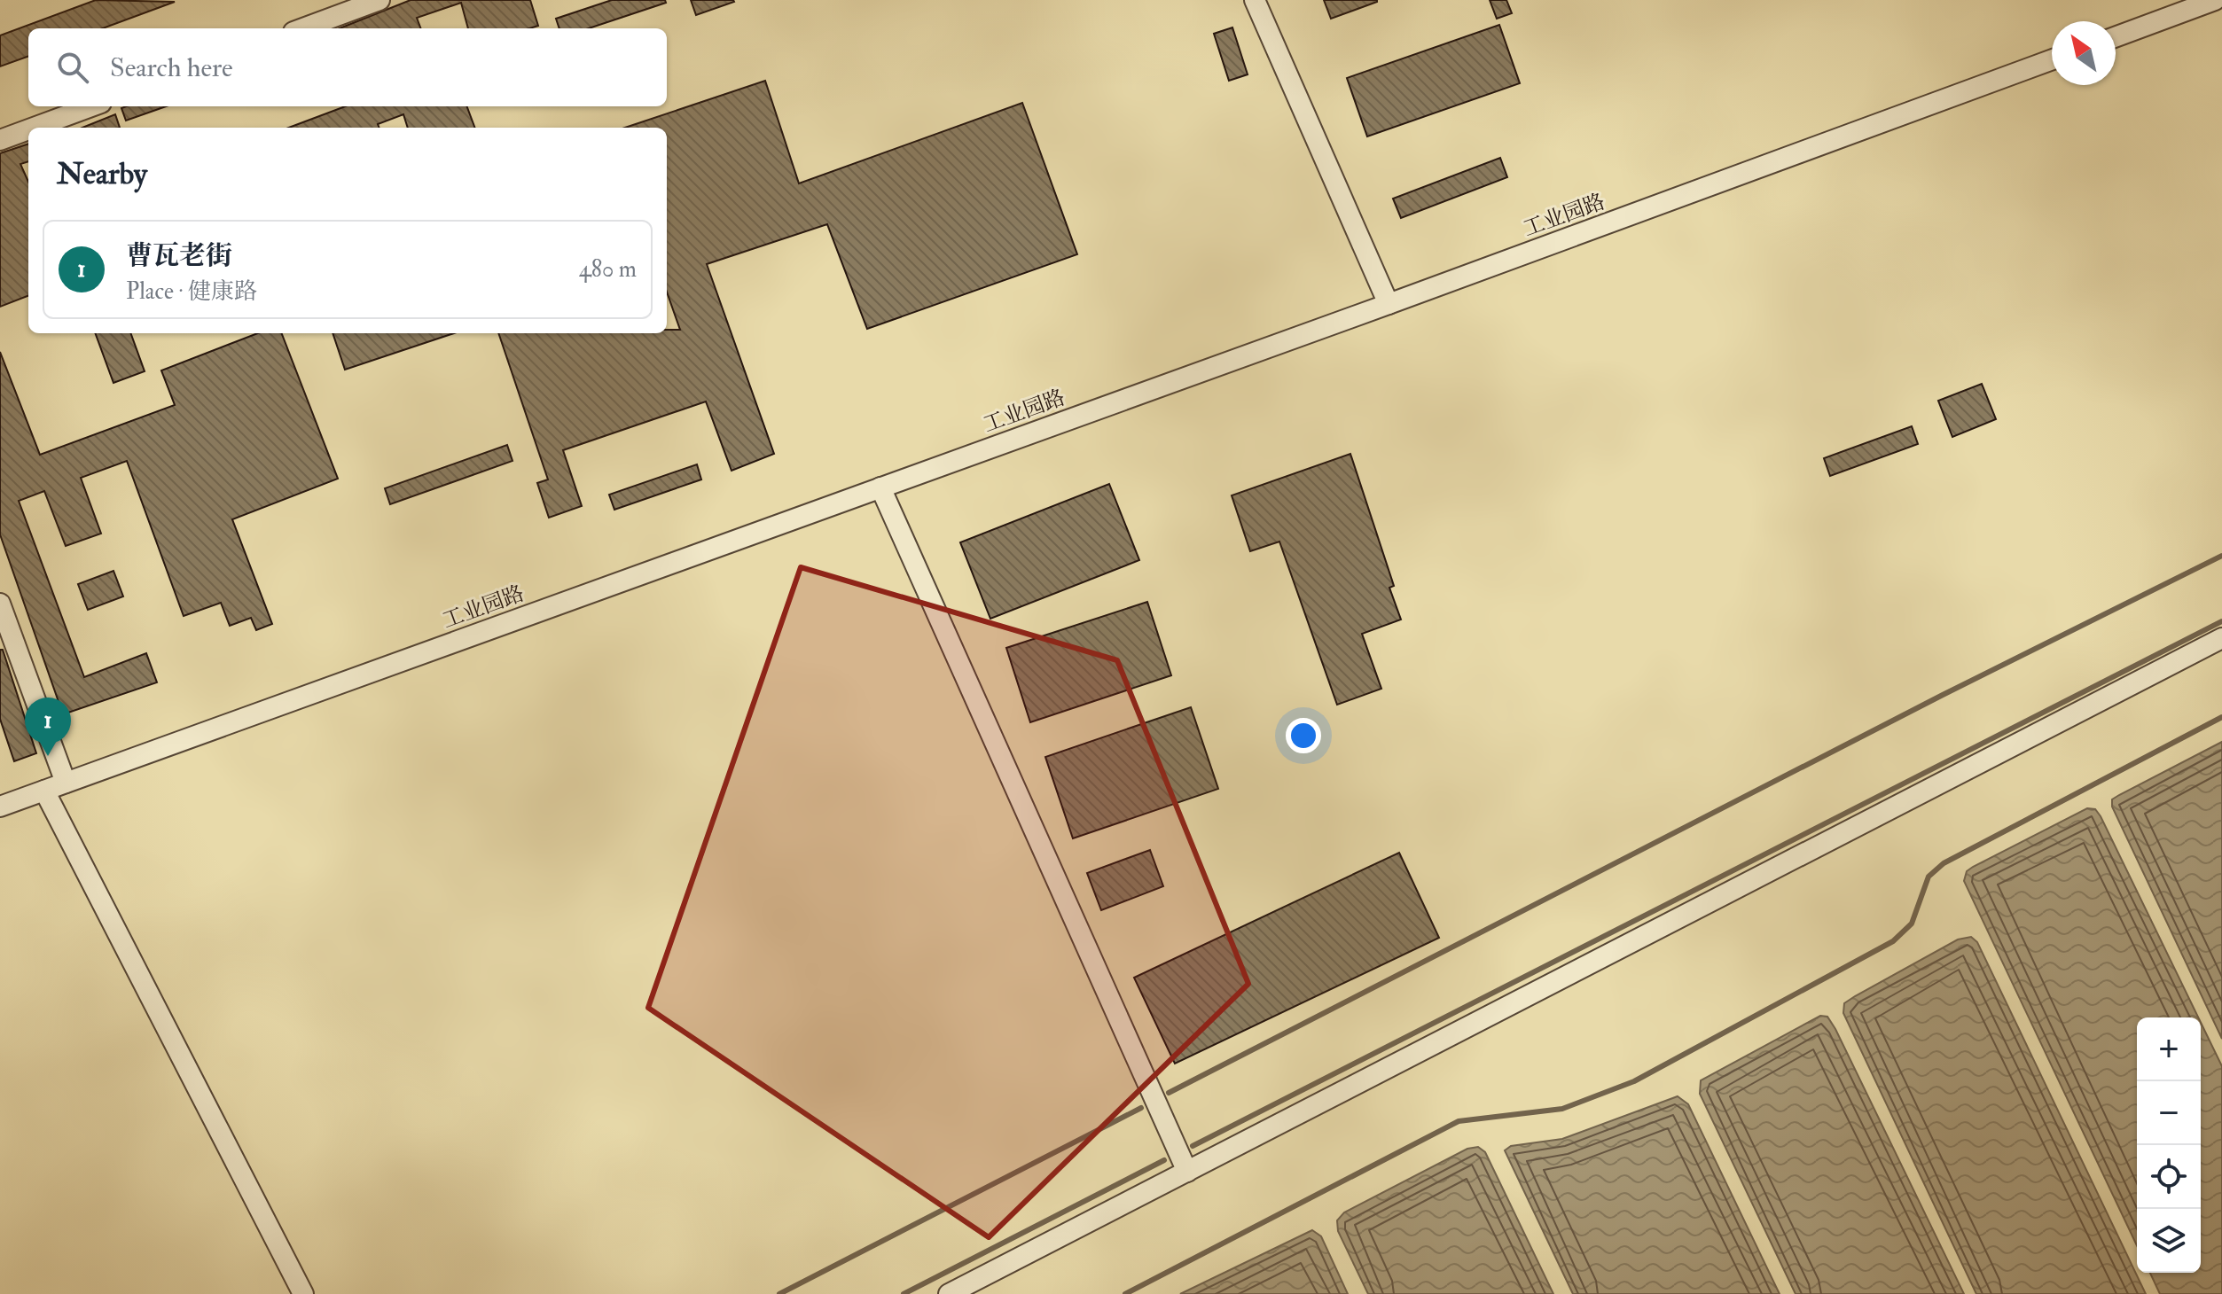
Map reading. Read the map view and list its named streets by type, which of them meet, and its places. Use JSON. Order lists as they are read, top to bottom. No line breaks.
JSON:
{"streets":{"street":["工业园路"]},"north":"top left","page":{"search":"Search here","heading":"Nearby","list":[{"mark":"1","name":"曹瓦老街","note":"Place · 健康路","value":"480 m"}],"pins":"1","map_buttons":["+","−"]}}
